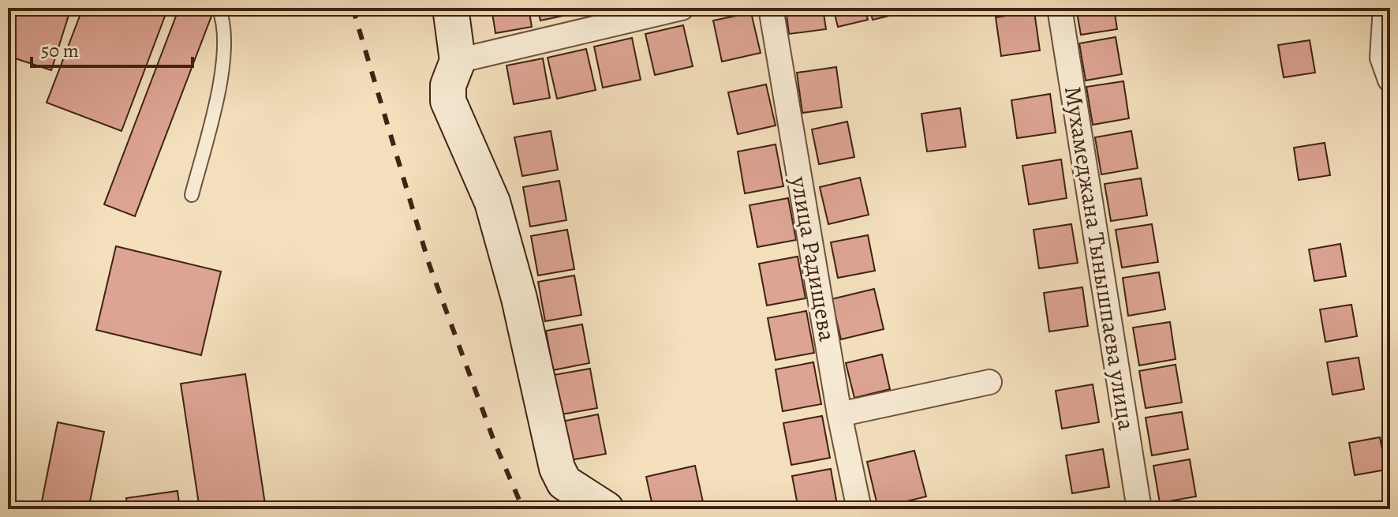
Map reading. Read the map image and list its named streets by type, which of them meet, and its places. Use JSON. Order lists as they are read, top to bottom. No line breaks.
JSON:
{"streets":{"street":["Мухамеджана Тынышпаева улица","улица Радищева"]},"scale_bar":"50 m"}
